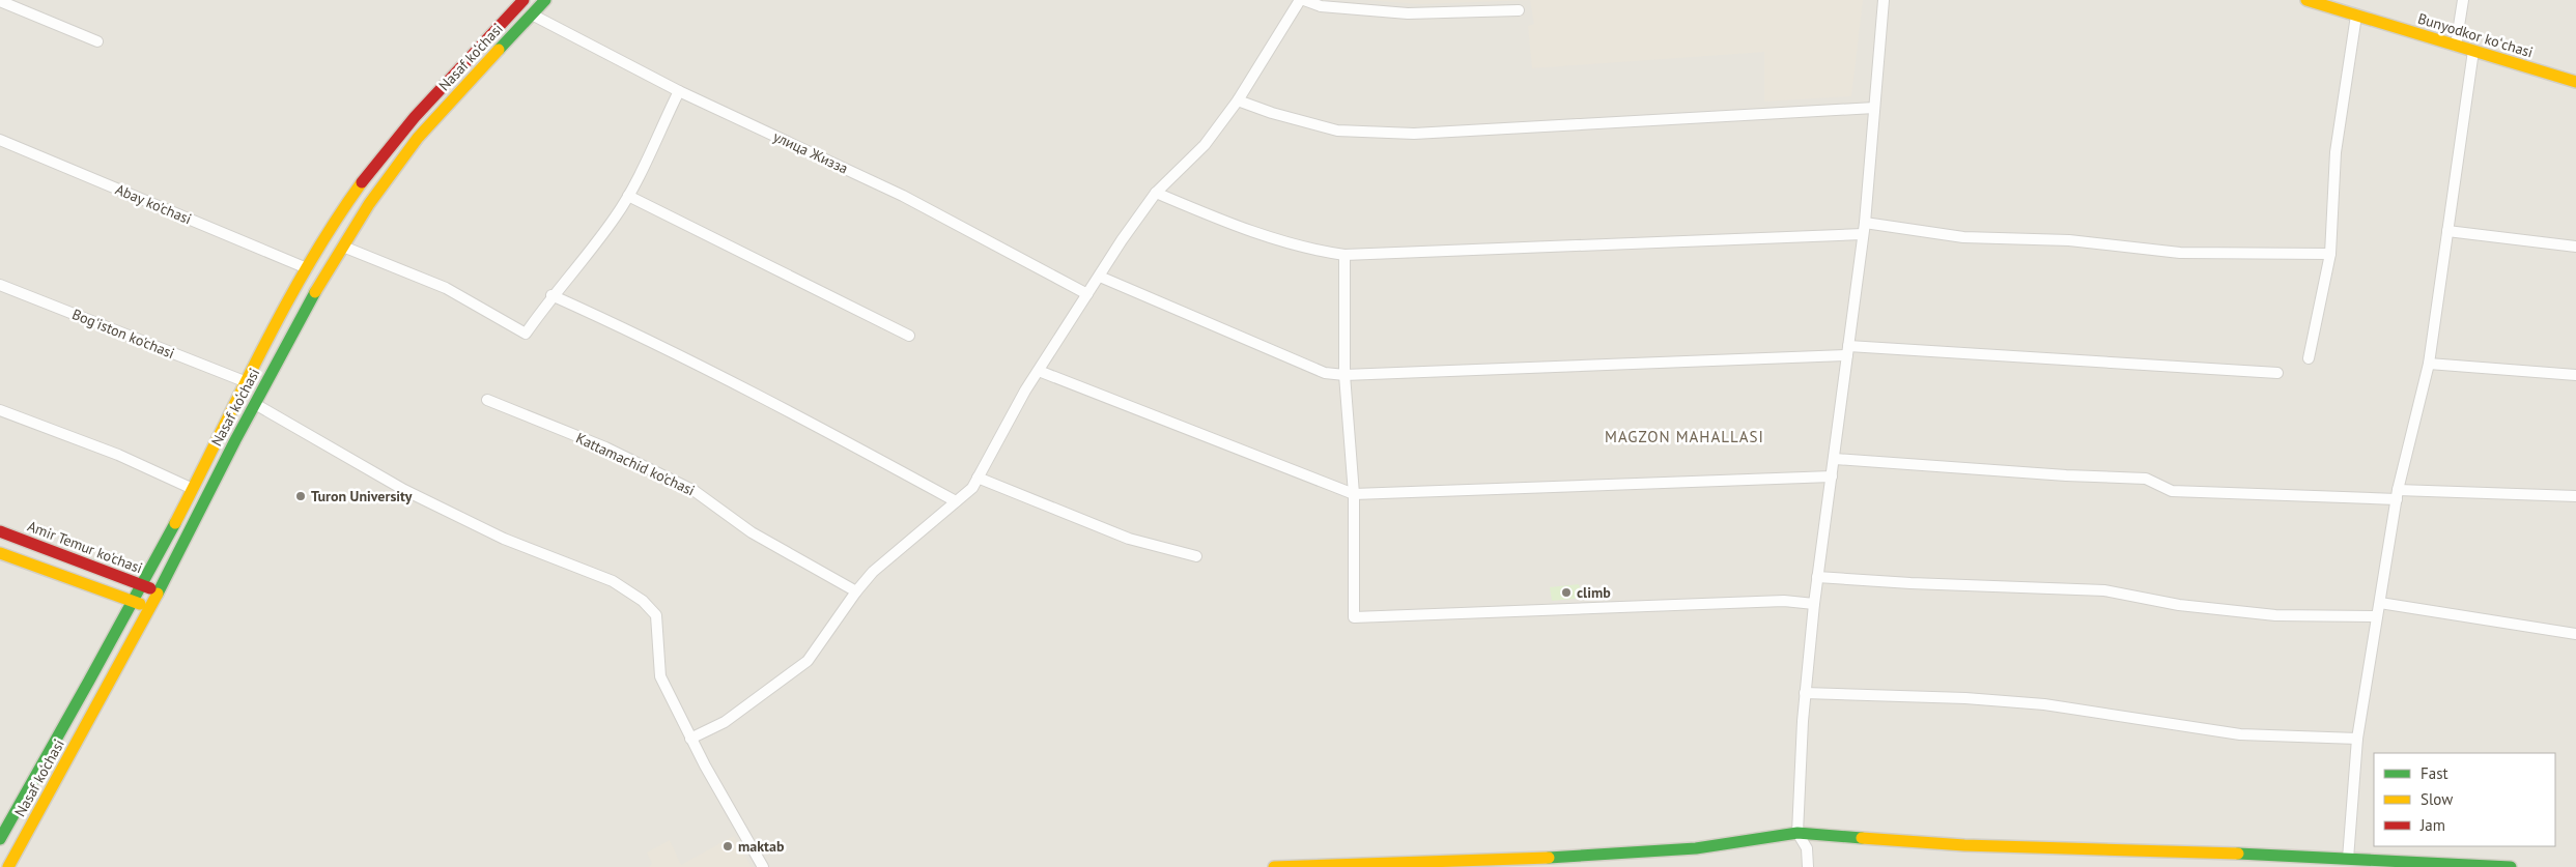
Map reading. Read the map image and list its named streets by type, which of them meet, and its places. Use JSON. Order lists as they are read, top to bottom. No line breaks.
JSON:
{"streets":{"main road":["Bunyodkor koʻchasi","Nasaf ko‘chasi","Amir Temur ko'chasi"],"street":["улица Жизза","Abay ko'chasi","Bog'iston ko'chasi","Kattamachid ko'chasi"]},"crossings":[["Nasaf ko‘chasi","улица Жизза"],["Nasaf ko‘chasi","Abay ko'chasi"],["Nasaf ko‘chasi","Bog'iston ko'chasi"],["Nasaf ko‘chasi","Amir Temur ko'chasi"]],"districts":["MAGZON MAHALLASI"],"places":["Turon University","climb","maktab"],"legend":["Fast","Slow","Jam"]}
